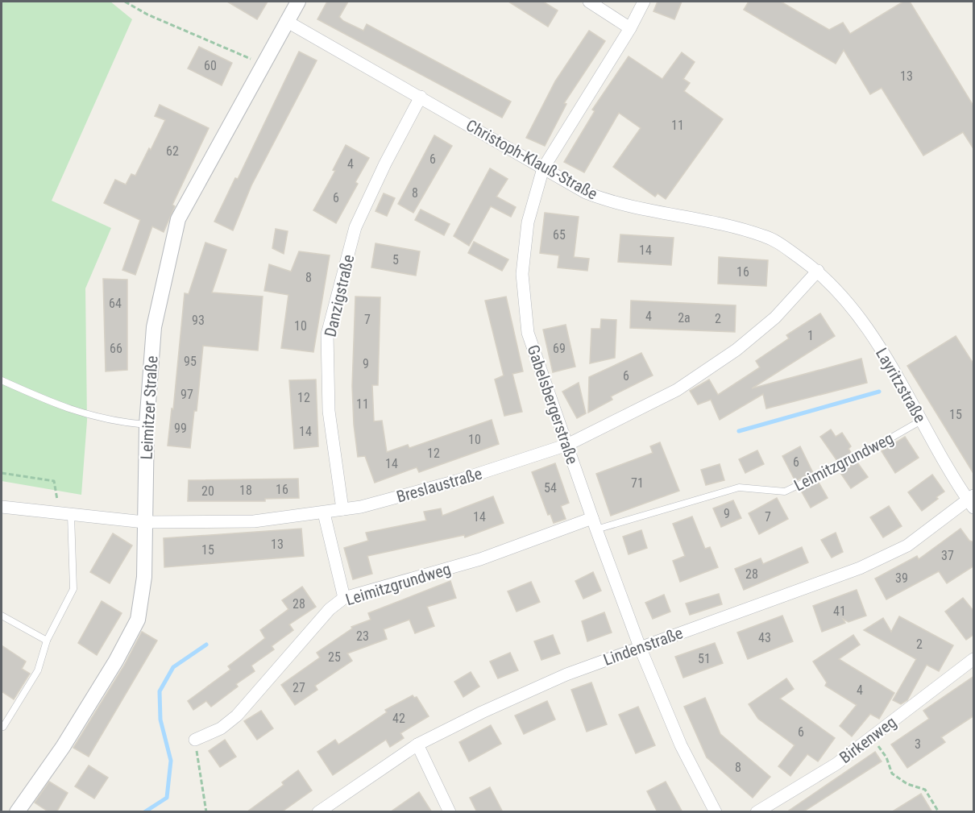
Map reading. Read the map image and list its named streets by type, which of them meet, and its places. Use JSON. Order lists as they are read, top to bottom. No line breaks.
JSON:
{"streets":{"street":["Christoph-Klauß-Straße","Danzigstraße","Layritzstraße","Gabelsbergerstraße","Leimitzer Straße","Leimitzgrundweg","Breslaustraße","Lindenstraße","Birkenweg"]},"crossings":[["Christoph-Klauß-Straße","Danzigstraße"],["Christoph-Klauß-Straße","Layritzstraße"],["Christoph-Klauß-Straße","Gabelsbergerstraße"],["Christoph-Klauß-Straße","Leimitzer Straße"],["Christoph-Klauß-Straße","Breslaustraße"],["Danzigstraße","Breslaustraße"],["Layritzstraße","Leimitzgrundweg"],["Layritzstraße","Breslaustraße"],["Layritzstraße","Lindenstraße"],["Gabelsbergerstraße","Leimitzgrundweg"],["Gabelsbergerstraße","Breslaustraße"],["Gabelsbergerstraße","Lindenstraße"],["Leimitzer Straße","Breslaustraße"]],"house_numbers":["60","13","11","62","6","4","8","6","65","14","5","16","8","64","4","2a","2","7","93","10","1","66","69","95","9","6","97","12","11","15","99","14","10","12","6","14","71","54","16","18","20","9","14","7","13","15","37","28","39","28","41","23","43","2","25","51","27","4","42","6","3","8"]}
